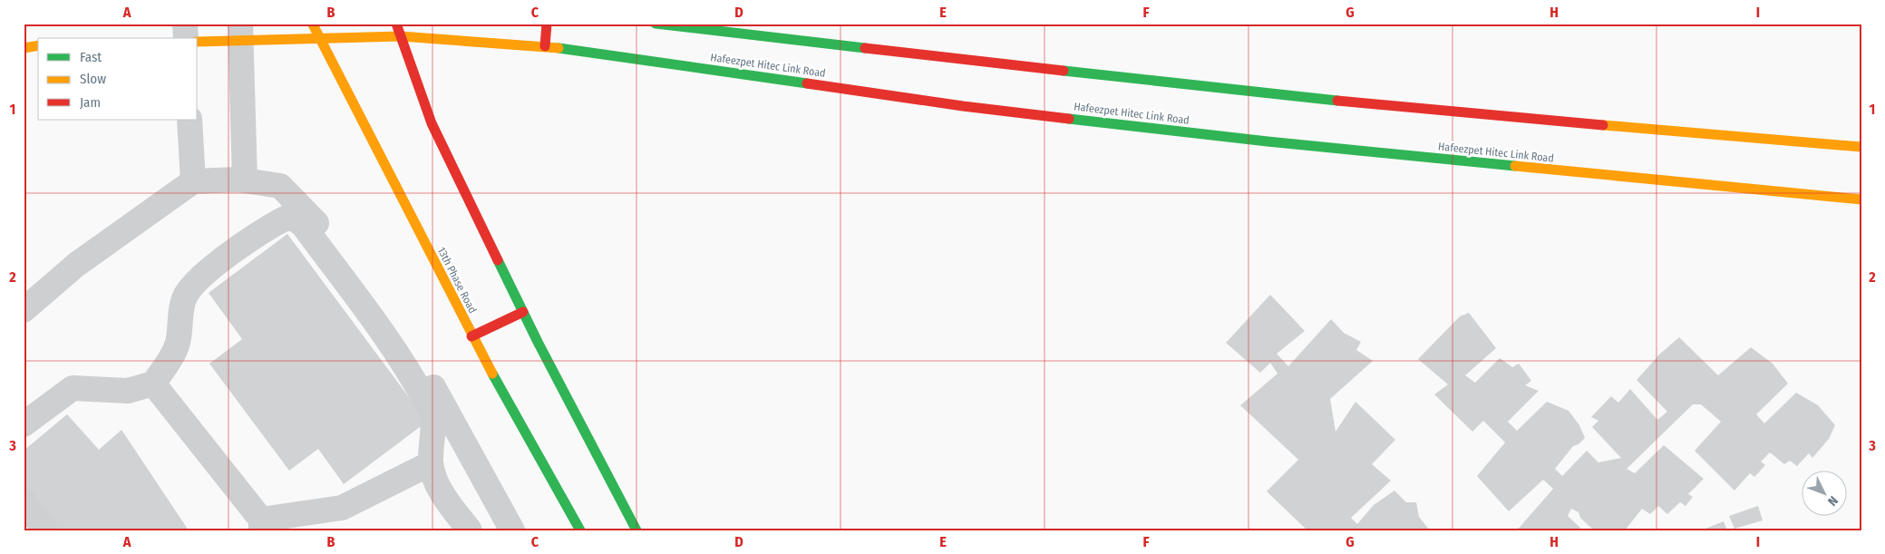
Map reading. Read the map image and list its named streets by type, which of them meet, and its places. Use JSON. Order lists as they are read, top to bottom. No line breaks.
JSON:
{"streets":{"main road":["Hafeezpet Hitec Link Road","13th Phase Road"]},"crossings":[["Hafeezpet Hitec Link Road","13th Phase Road"]],"legend":["Fast","Slow","Jam"],"north":"bottom right","grid":{"columns":["A","B","C","D","E","F","G","H","I"],"rows":["1","2","3"]}}
